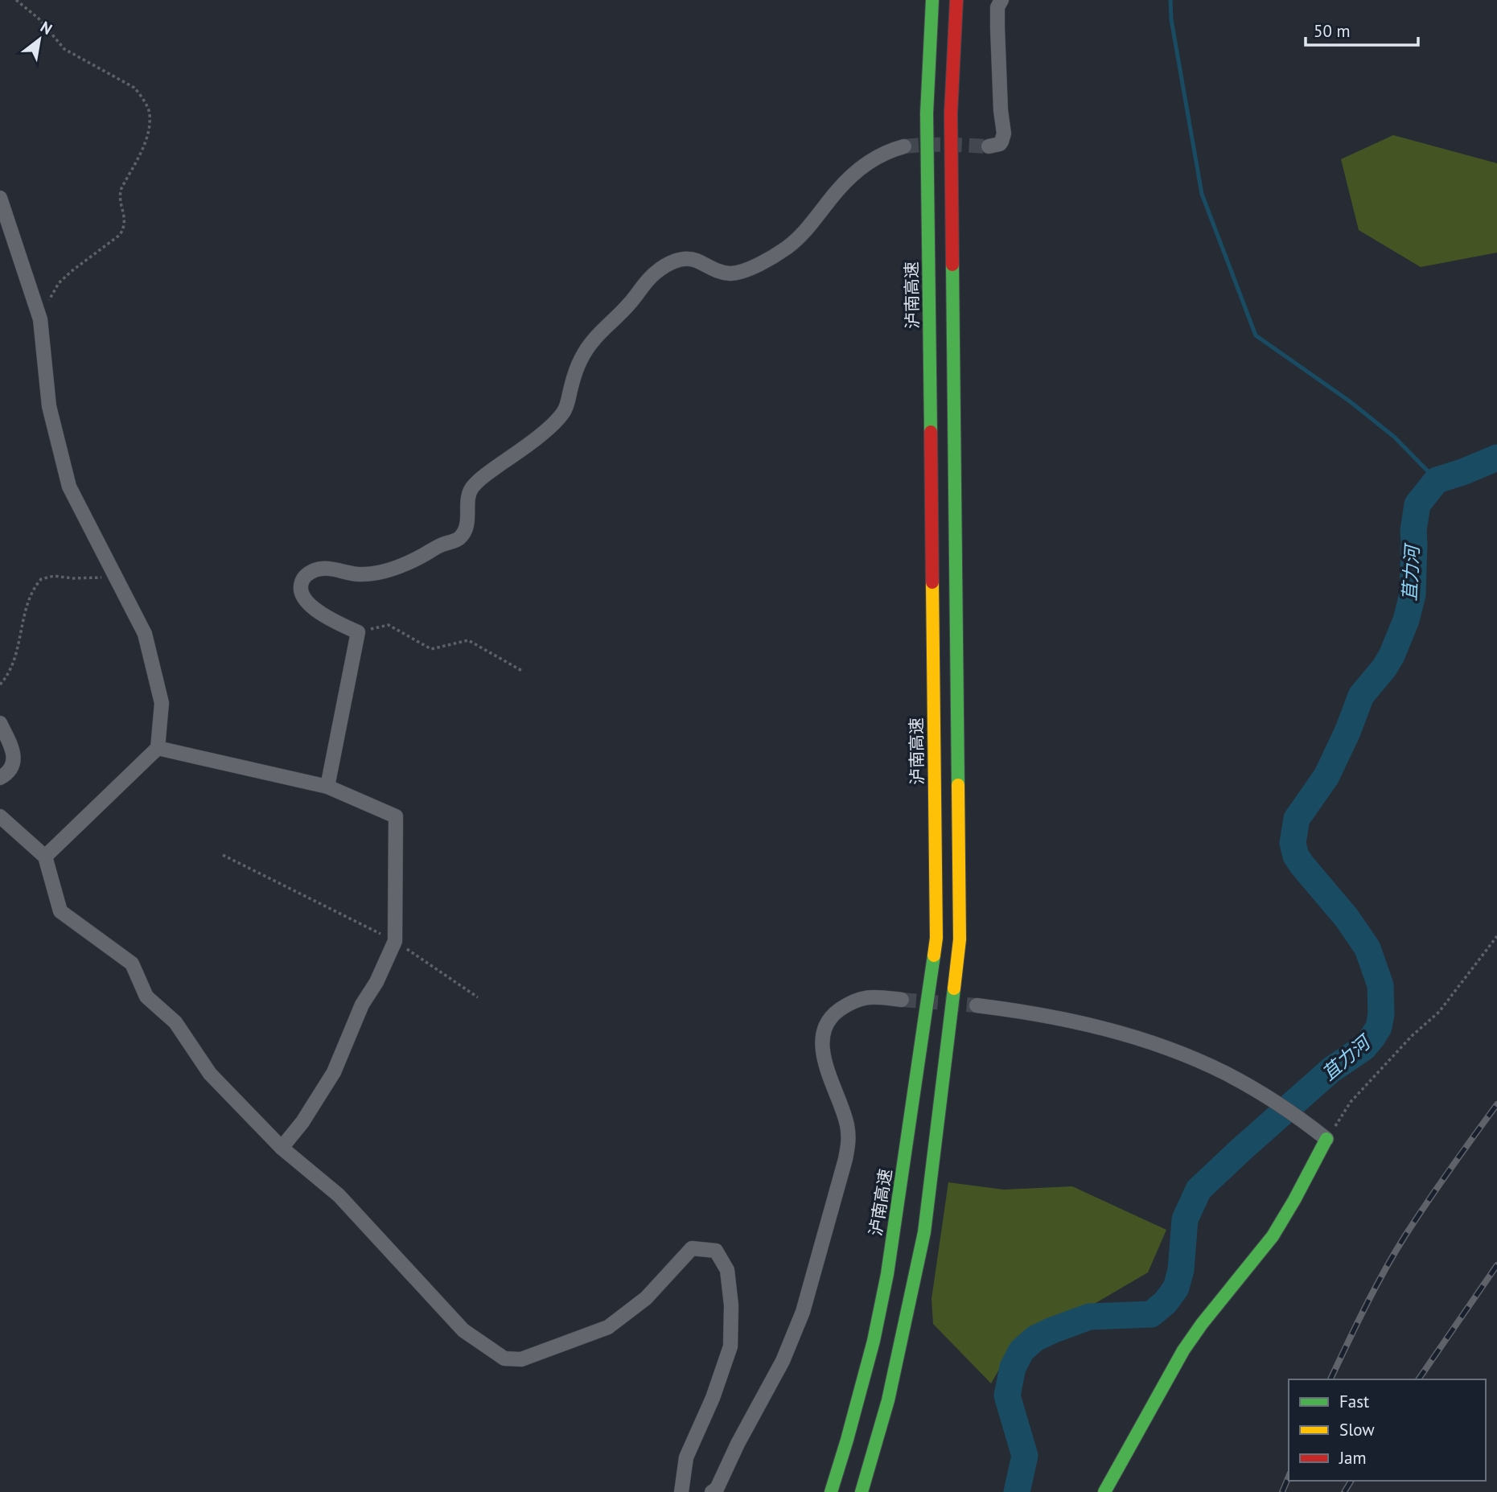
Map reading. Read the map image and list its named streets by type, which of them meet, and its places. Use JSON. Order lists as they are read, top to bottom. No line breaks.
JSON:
{"streets":{"main road":["泸南高速"]},"water":["苴力河"],"legend":["Fast","Slow","Jam"],"scale_bar":"50 m","north":"top right"}
